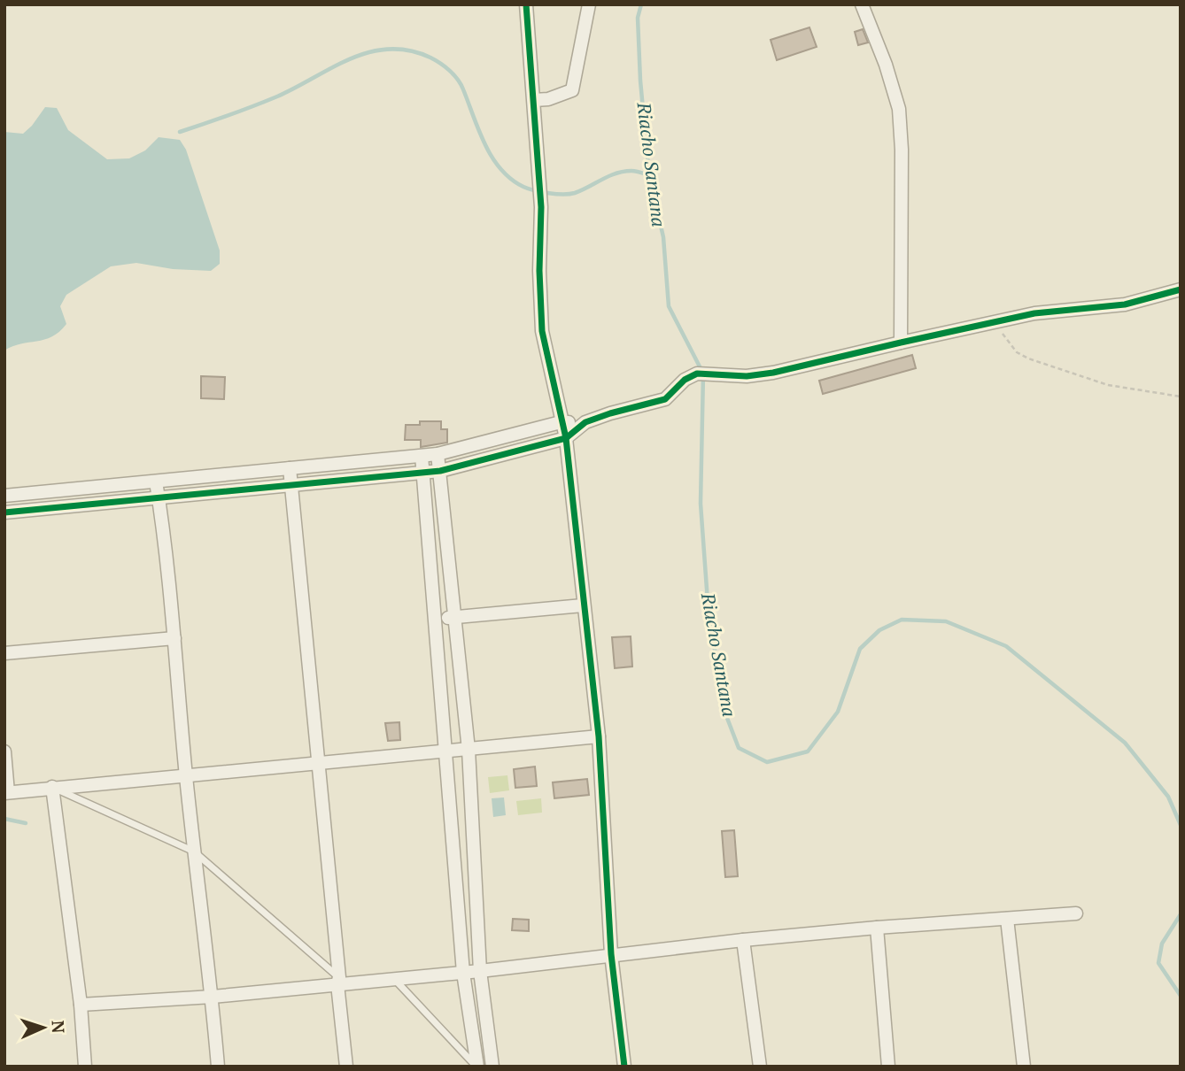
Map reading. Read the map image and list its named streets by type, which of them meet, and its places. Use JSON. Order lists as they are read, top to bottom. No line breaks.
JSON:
{"water":["Riacho Santana"],"north":"right"}
